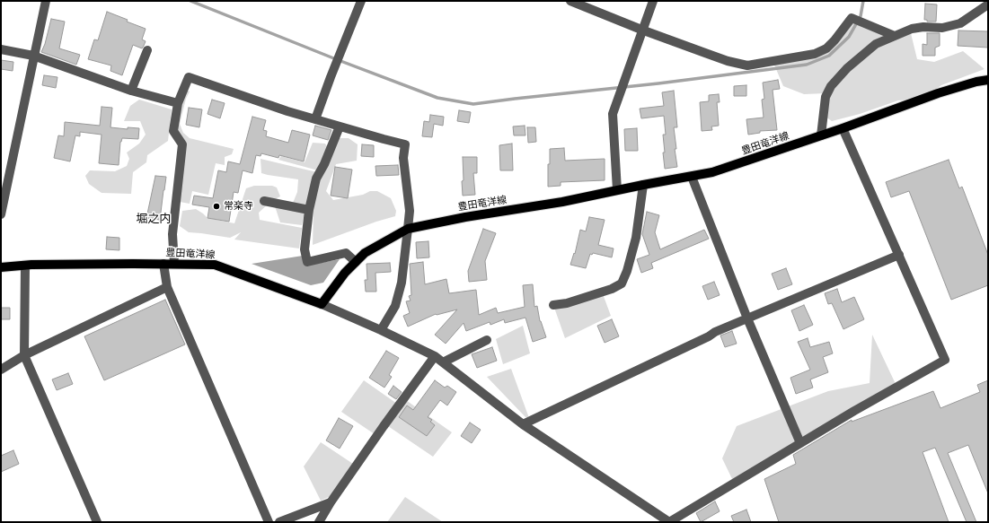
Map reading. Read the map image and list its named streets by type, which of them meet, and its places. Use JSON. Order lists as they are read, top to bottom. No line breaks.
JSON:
{"streets":{"main road":["豊田竜洋線"]},"districts":["堀之内"],"places":["常楽寺"]}
